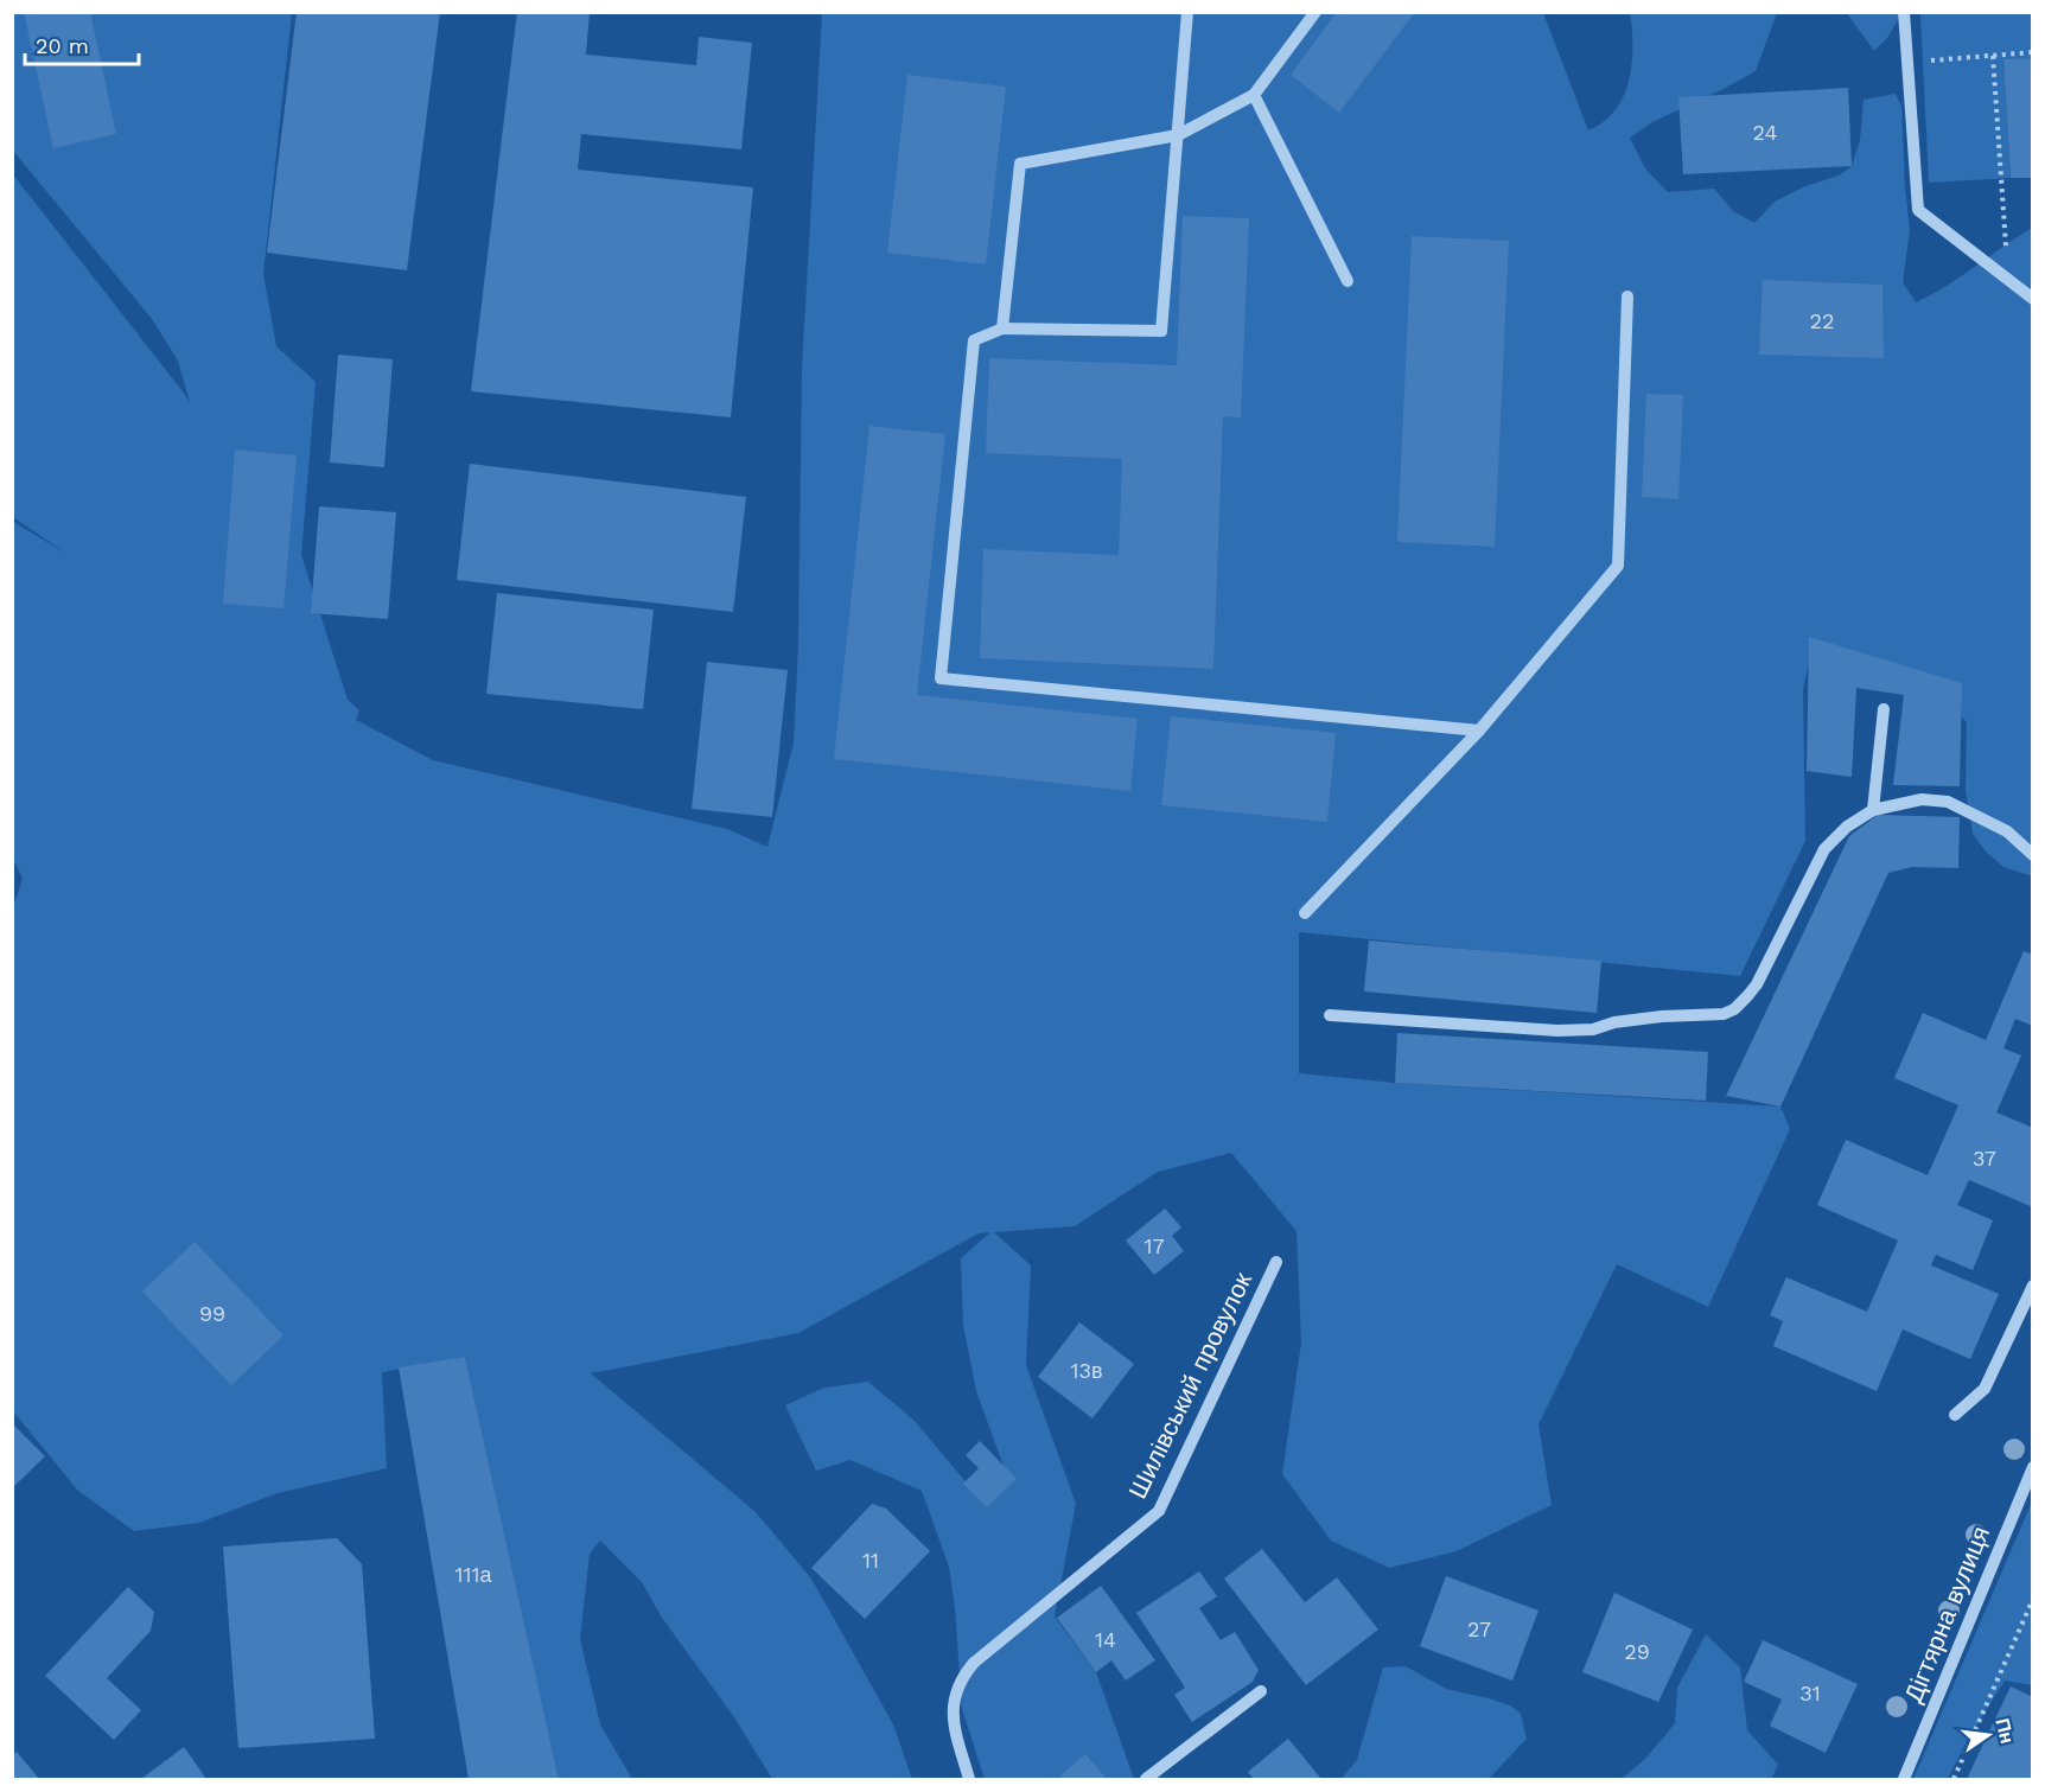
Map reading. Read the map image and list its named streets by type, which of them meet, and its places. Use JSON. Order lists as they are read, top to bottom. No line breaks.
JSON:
{"streets":{"street":["Шилівський провулок","Дігтярна вулиця"]},"house_numbers":["24","22","37","17","99","13в","11","111а","27","14","29","31"],"scale_bar":"20 m","north":"right"}
